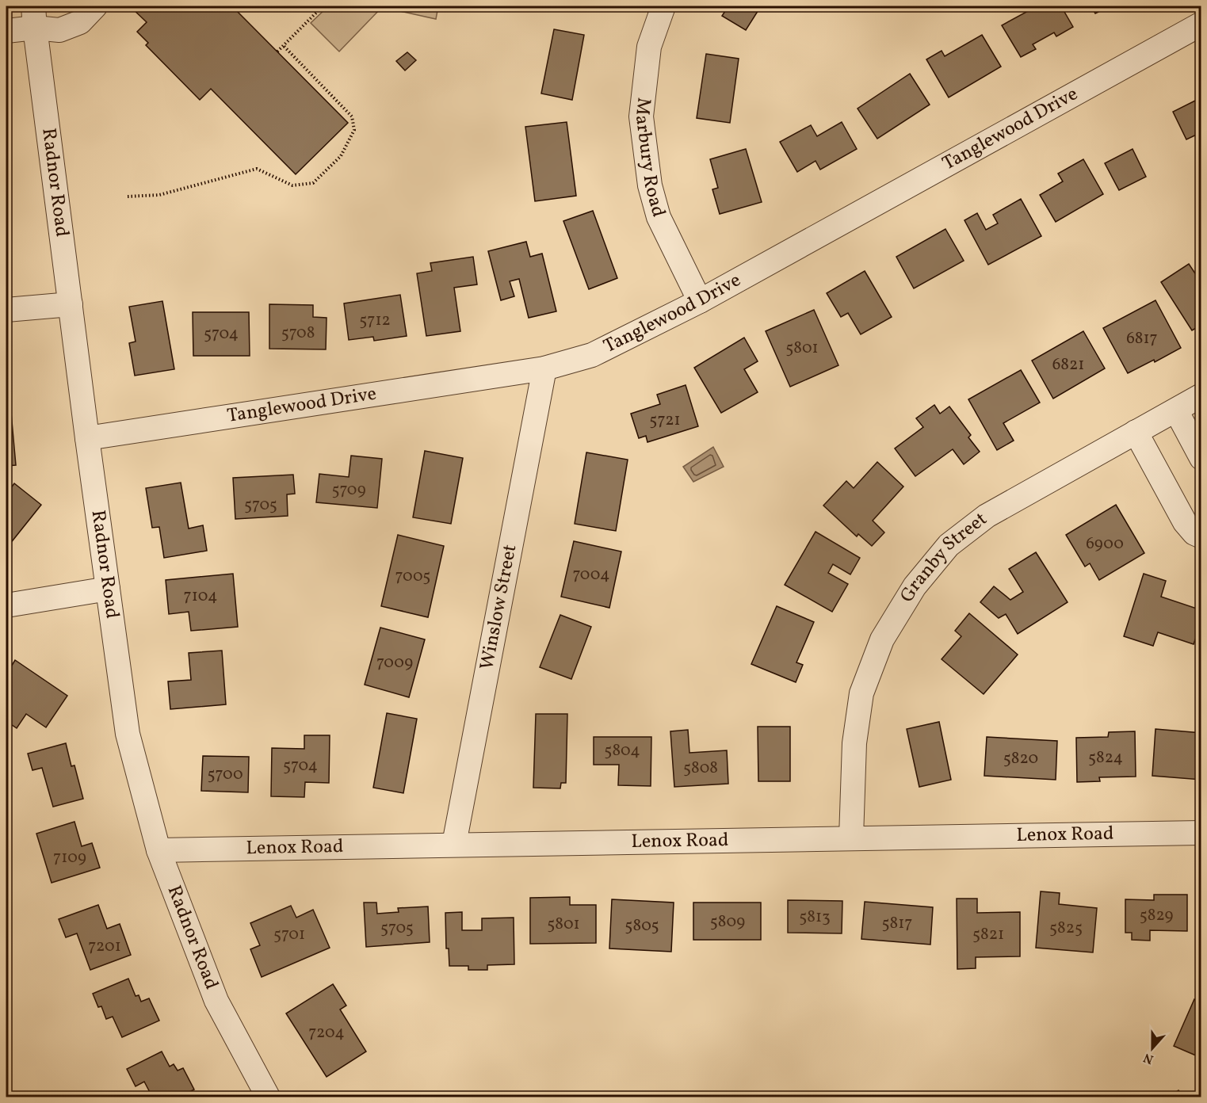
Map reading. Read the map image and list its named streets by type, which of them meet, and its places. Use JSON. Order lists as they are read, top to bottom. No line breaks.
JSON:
{"streets":{"street":["Tanglewood Drive","Marbury Road","Radnor Road","Granby Street","Winslow Street","Lenox Road"]},"crossings":[["Tanglewood Drive","Marbury Road"],["Tanglewood Drive","Radnor Road"],["Tanglewood Drive","Winslow Street"],["Radnor Road","Lenox Road"],["Granby Street","Lenox Road"],["Winslow Street","Lenox Road"]],"house_numbers":["5712","5708","5704","6817","5801","6821","5721","5709","5705","6900","7004","7005","7104","7009","5804","5824","5820","5704","5808","5700","7109","5829","5813","5809","5817","5801","5805","5705","5825","5701","5821","7201","7204"],"north":"bottom"}
